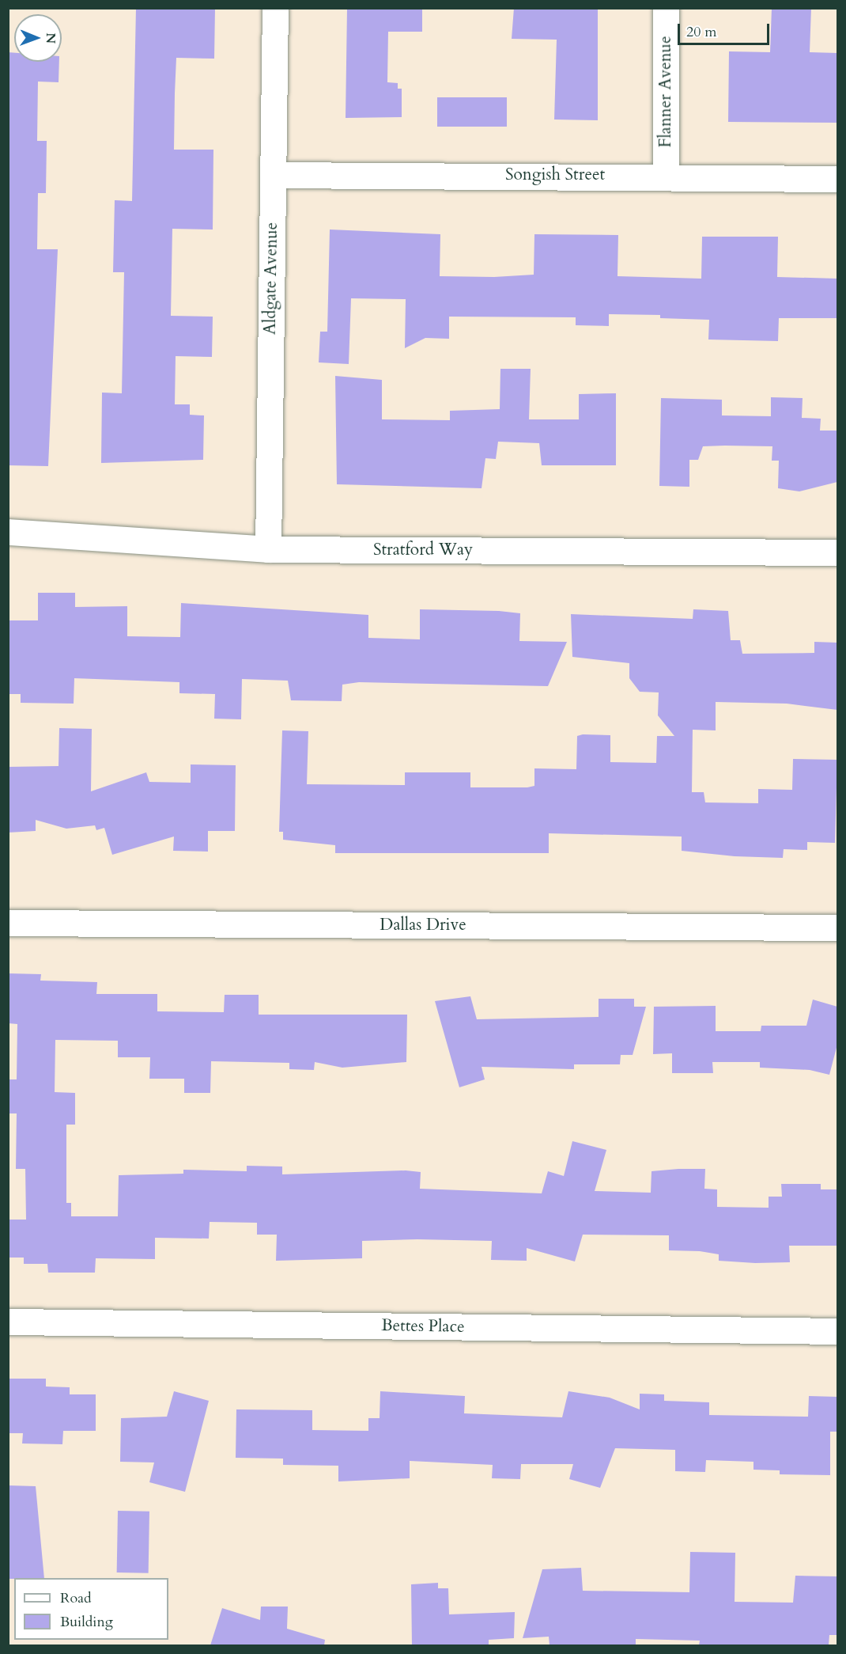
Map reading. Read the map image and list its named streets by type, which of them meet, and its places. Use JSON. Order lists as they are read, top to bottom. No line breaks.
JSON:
{"streets":{"street":["Flanner Avenue","Songish Street","Aldgate Avenue","Stratford Way","Dallas Drive","Bettes Place"]},"crossings":[["Flanner Avenue","Songish Street"],["Songish Street","Aldgate Avenue"],["Aldgate Avenue","Stratford Way"]],"legend":["Road","Building"],"scale_bar":"20 m","north":"right"}
